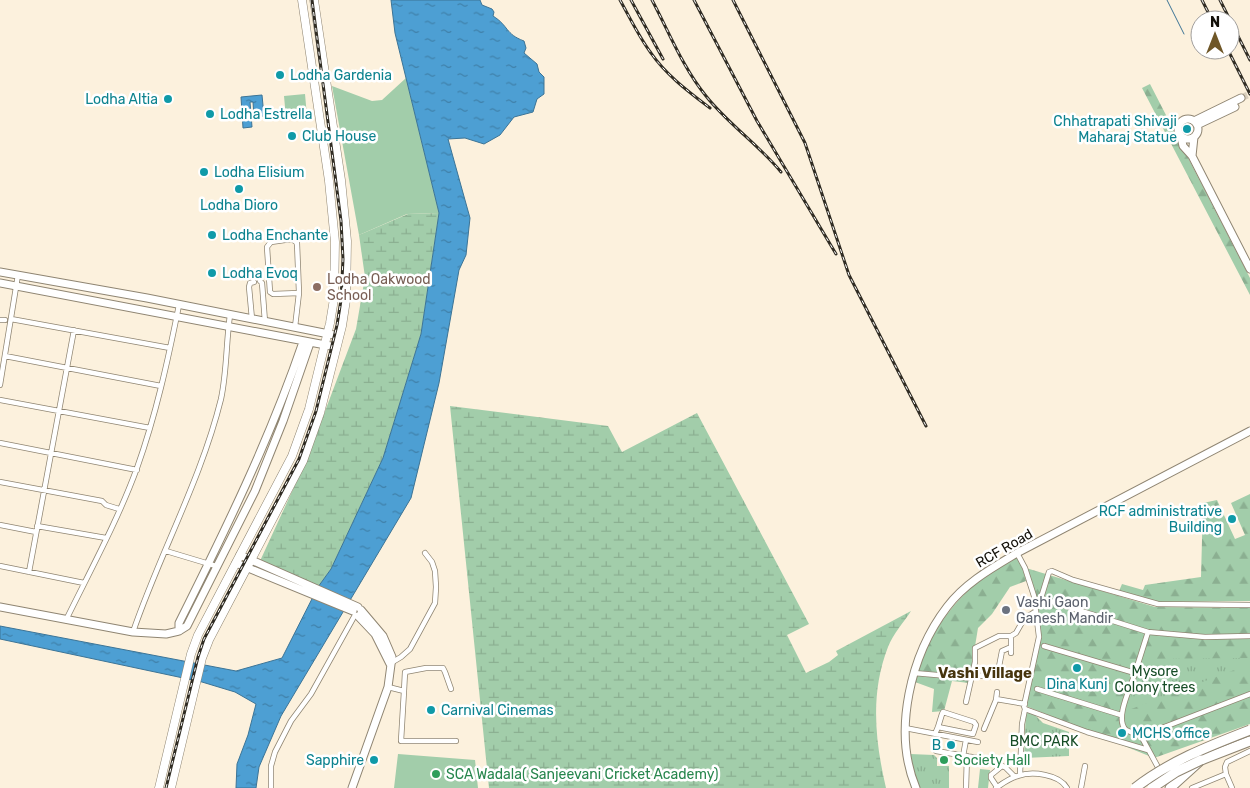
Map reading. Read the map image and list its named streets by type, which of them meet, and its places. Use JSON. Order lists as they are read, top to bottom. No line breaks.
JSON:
{"streets":{"street":["RCF Road"]},"districts":["Vashi Village"],"parks":["Mysore Colony trees","BMC PARK"],"places":["Lodha Gardenia","Lodha Altia","Lodha Estrella","Chhatrapati Shivaji Maharaj Statue","Club House","Lodha Elisium","Lodha Dioro","Lodha Enchante","Lodha Evoq","Lodha Oakwood School","RCF administrative Building","Vashi Gaon Ganesh Mandir","Dina Kunj","Carnival Cinemas","MCHS office","B","Sapphire","Society Hall","SCA Wadala( Sanjeevani Cricket Academy)"],"north":"top"}
